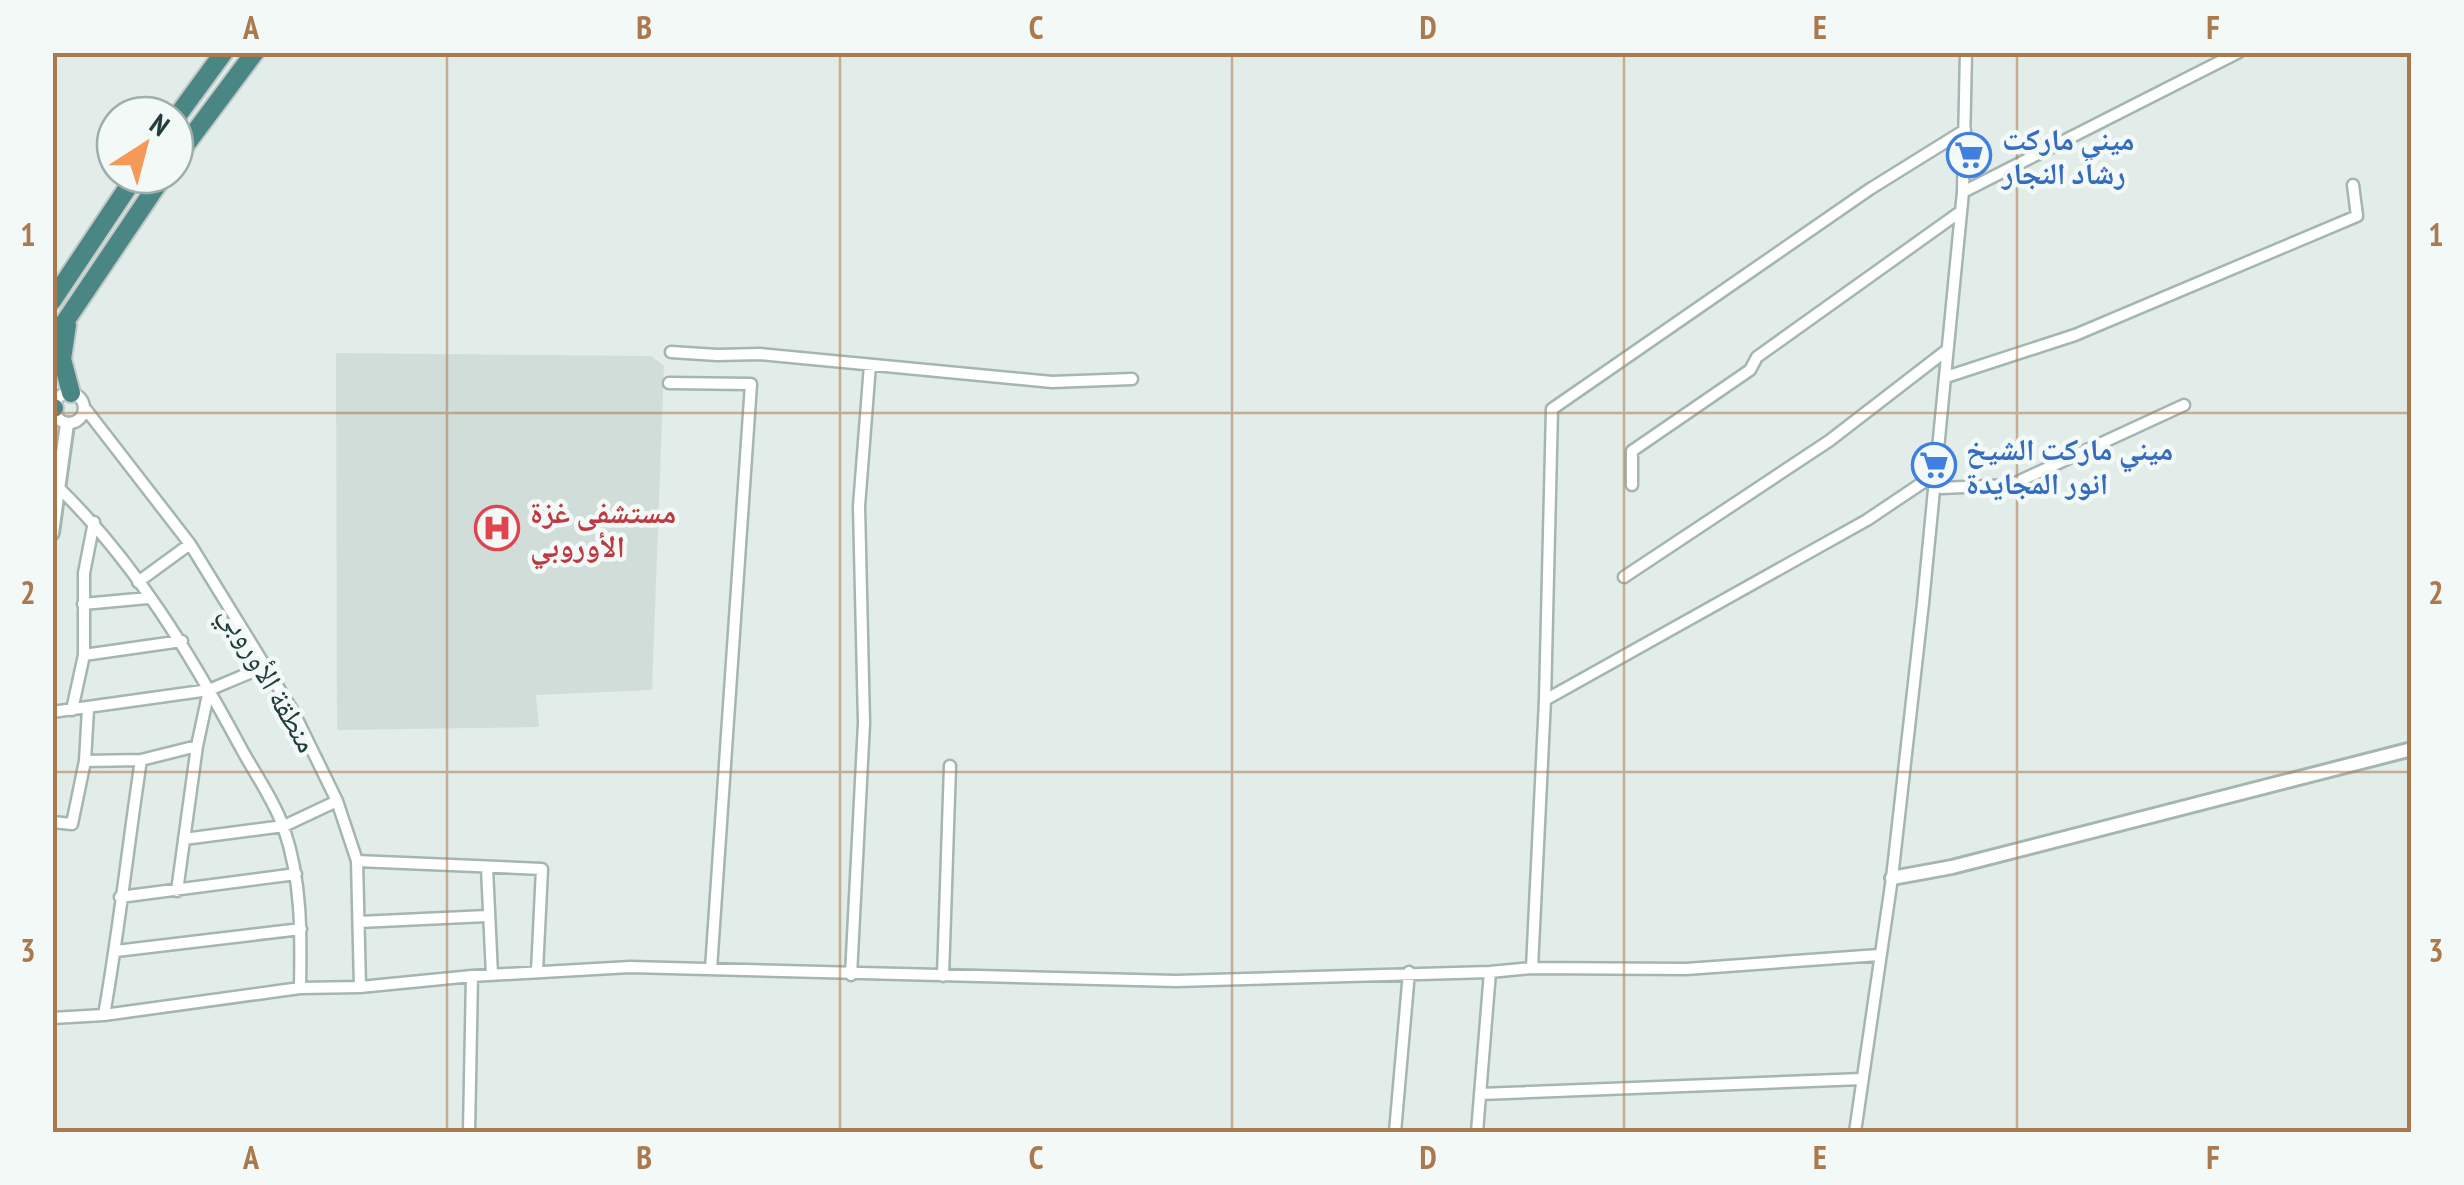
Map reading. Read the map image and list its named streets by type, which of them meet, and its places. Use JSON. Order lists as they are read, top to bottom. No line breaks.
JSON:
{"streets":{"street":["منطقة الأوروبي"]},"places":{"supermarket":["ميني ماركت رشاد النجار","ميني ماركت الشيخ انور المجايدة"],"hospital":["مستشفى غزة الأوروبي"]},"north":"top right","grid":{"columns":["A","B","C","D","E","F"],"rows":["1","2","3"]}}
